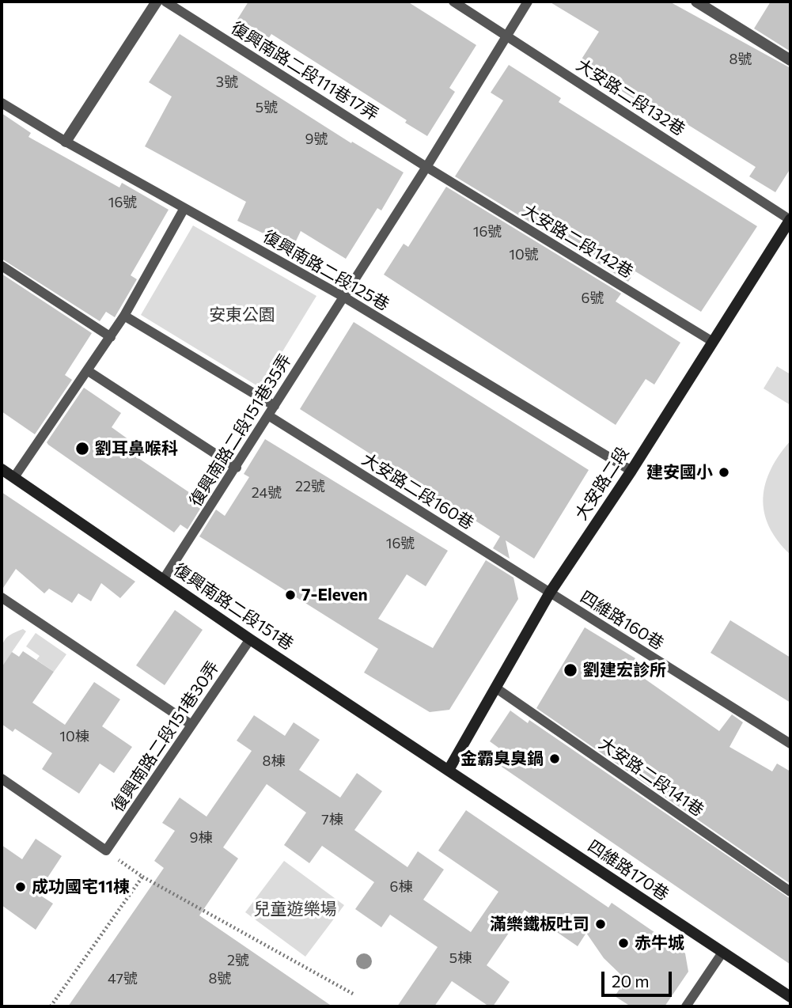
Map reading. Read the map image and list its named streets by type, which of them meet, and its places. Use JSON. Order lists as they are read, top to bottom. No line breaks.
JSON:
{"streets":{"street":["大安路二段","復興南路二段151巷","四維路170巷"],"lane":["復興南路二段111巷17弄","大安路二段132巷","大安路二段142巷","復興南路二段125巷","復興南路二段151巷35弄","大安路二段160巷","四維路160巷","復興南路二段151巷30弄","大安路二段141巷"]},"crossings":[["復興南路二段111巷17弄","大安路二段142巷"],["復興南路二段111巷17弄","復興南路二段151巷35弄"],["大安路二段132巷","復興南路二段151巷35弄"],["大安路二段132巷","大安路二段"],["大安路二段142巷","復興南路二段151巷35弄"],["大安路二段142巷","大安路二段"],["復興南路二段125巷","復興南路二段151巷35弄"],["復興南路二段125巷","大安路二段"],["復興南路二段151巷35弄","大安路二段160巷"],["復興南路二段151巷35弄","復興南路二段151巷"],["大安路二段","大安路二段160巷"],["大安路二段","復興南路二段151巷"],["大安路二段","四維路160巷"],["大安路二段","大安路二段141巷"],["大安路二段","四維路170巷"],["大安路二段160巷","四維路160巷"],["復興南路二段151巷","復興南路二段151巷30弄"],["復興南路二段151巷","四維路170巷"]],"parks":["安東公園","兒童遊樂場"],"places":["劉耳鼻喉科","建安國小","7-Eleven","劉建宏診所","金霸臭臭鍋","成功國宅11棟","滿樂鐵板吐司","赤牛城"],"house_numbers":["8號","3號","5號","9號","16號","16號","10號","6號","22號","24號","16號","10棟","8棟","7棟","9棟","6棟","5棟","2號","47號","8號"],"scale_bar":"20 m"}
